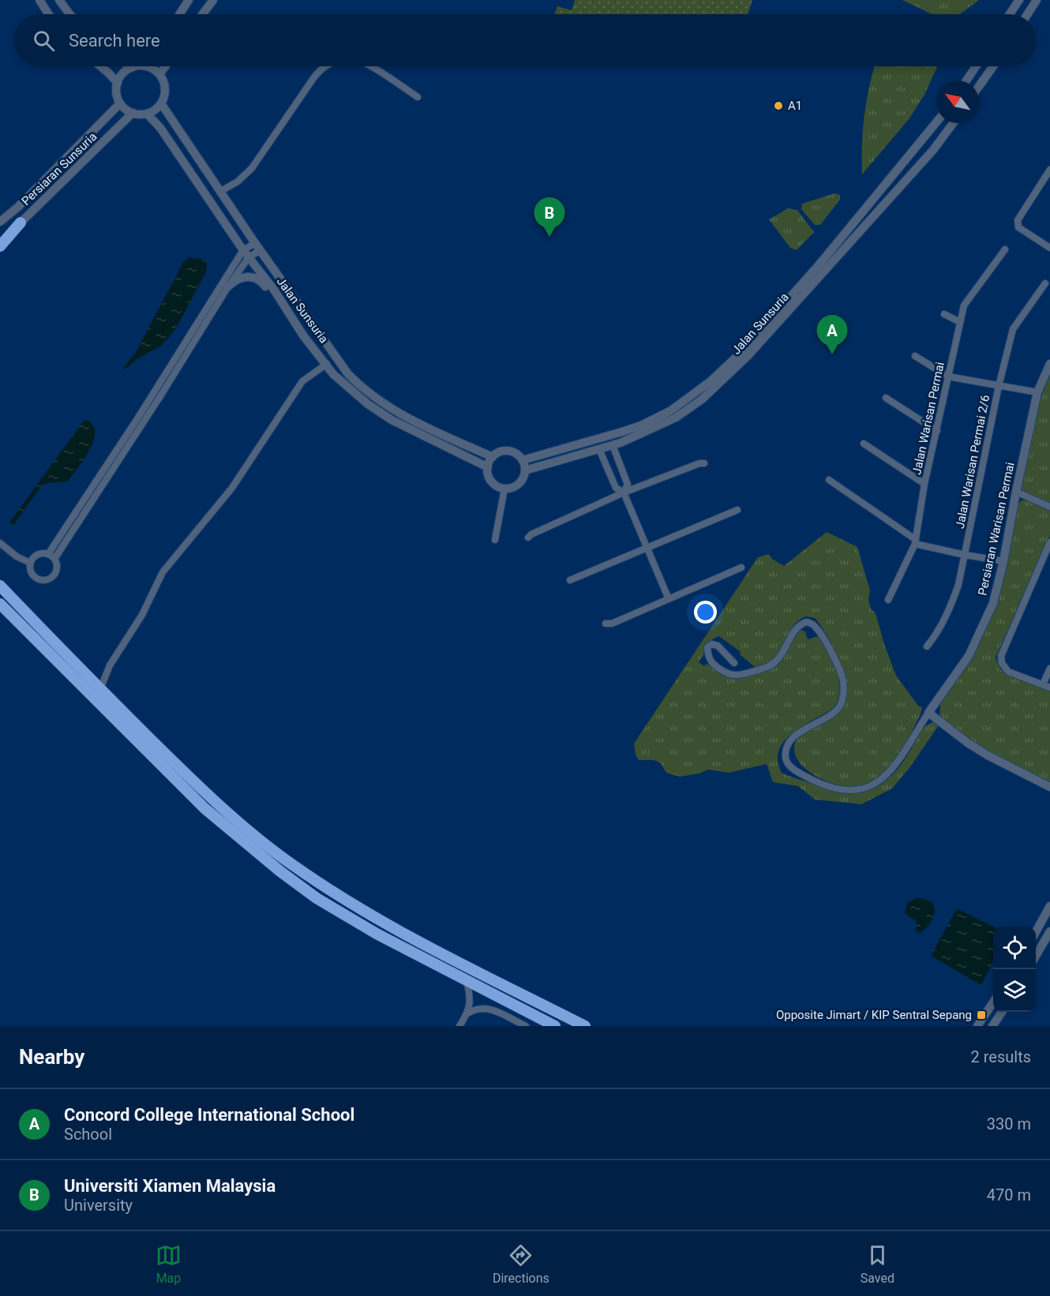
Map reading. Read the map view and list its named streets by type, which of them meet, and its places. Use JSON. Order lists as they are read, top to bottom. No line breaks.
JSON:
{"streets":{"street":["Persiaran Sunsuria","Jalan Sunsuria","Jalan Warisan Permai","Jalan Warisan Permai 2/6","Persiaran Warisan Permai"]},"places":{"other":["A1"],"transit":["Opposite Jimart / KIP Sentral Sepang"]},"north":"top left","page":{"search":"Search here","pins":["B","A"],"heading":["Nearby","2 results"],"list":[{"mark":"A","name":"Concord College International School","note":"School","value":"330 m"},{"mark":"B","name":"Universiti Xiamen Malaysia","note":"University","value":"470 m"}],"nav":["Map","Directions","Saved"]}}
